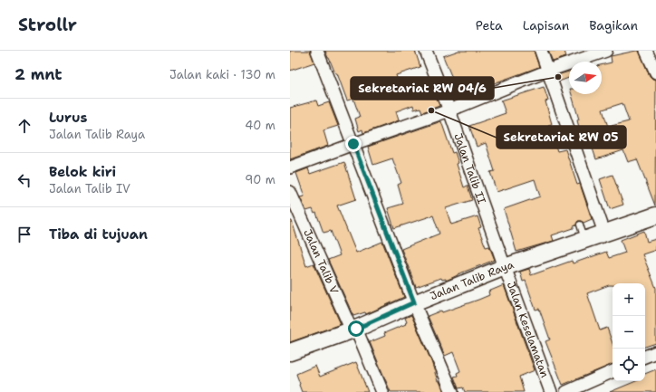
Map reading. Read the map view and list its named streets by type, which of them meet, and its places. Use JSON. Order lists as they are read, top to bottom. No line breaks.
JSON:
{"streets":{"street":["Jalan Talib II","Jalan Talib V","Jalan Talib Raya","Jalan Keselamatan"]},"crossings":[["Jalan Talib II","Jalan Talib Raya"],["Jalan Talib II","Jalan Keselamatan"],["Jalan Talib V","Jalan Talib Raya"],["Jalan Talib Raya","Jalan Keselamatan"]],"places":["Sekretariat RW 04/6","Sekretariat RW 05"],"north":"right","page":{"header":"Strollr","nav":["Peta","Lapisan","Bagikan"],"heading":["2 mnt","Jalan kaki · 130 m"],"list":[["Lurus","Jalan Talib Raya","40 m"],["Belok kiri","Jalan Talib IV","90 m"],"Tiba di tujuan"],"map_buttons":["+","−"]}}
